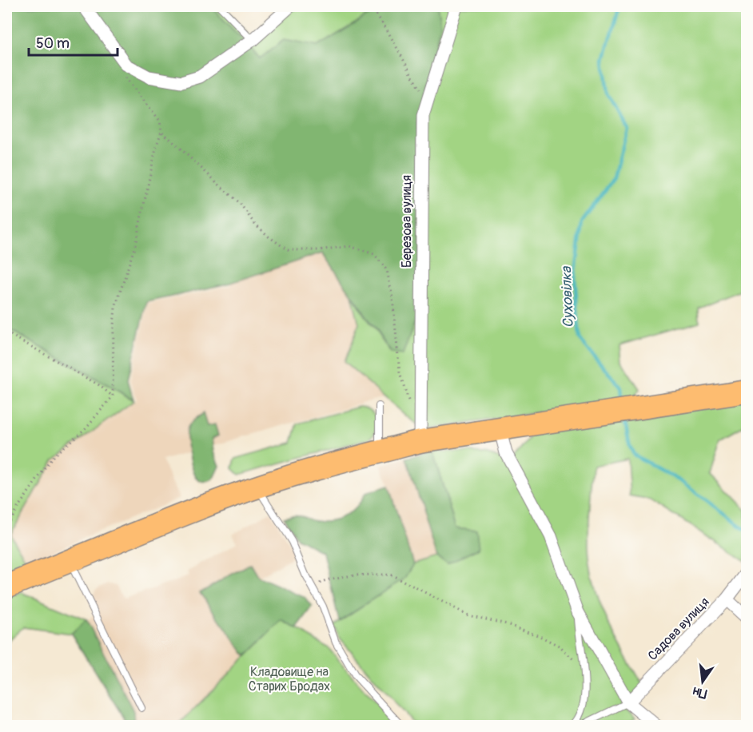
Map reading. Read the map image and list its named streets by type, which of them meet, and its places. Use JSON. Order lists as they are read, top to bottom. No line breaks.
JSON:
{"streets":{"street":["Березова вулиця","Садова вулиця"]},"water":["Суховілка"],"parks":["Кладовище на Старих Бродах"],"scale_bar":"50 m","north":"bottom"}
